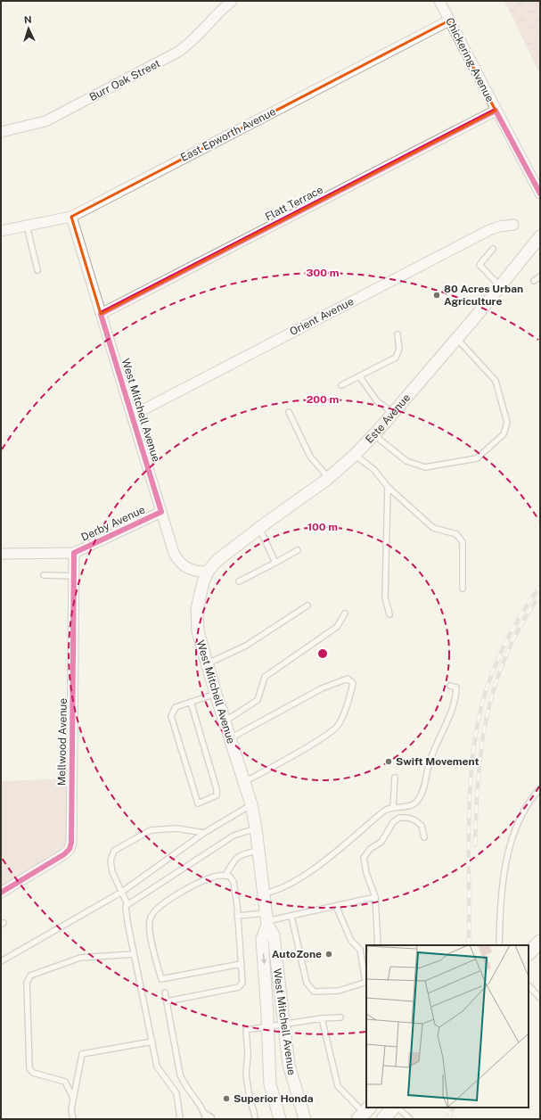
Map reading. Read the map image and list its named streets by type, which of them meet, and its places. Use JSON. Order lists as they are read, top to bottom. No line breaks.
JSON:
{"streets":{"street":["Chickering Avenue","Burr Oak Street","East Epworth Avenue","Flatt Terrace","Orient Avenue","West Mitchell Avenue","Este Avenue","Derby Avenue","Mellwood Avenue"]},"crossings":[["Chickering Avenue","East Epworth Avenue"],["Chickering Avenue","Flatt Terrace"],["East Epworth Avenue","West Mitchell Avenue"],["Flatt Terrace","West Mitchell Avenue"],["Orient Avenue","West Mitchell Avenue"],["West Mitchell Avenue","Este Avenue"],["West Mitchell Avenue","Derby Avenue"],["Derby Avenue","Mellwood Avenue"]],"places":["80 Acres Urban Agriculture","Swift Movement","AutoZone","Superior Honda"],"north":"top","rings":["300 m","200 m","100 m"]}
